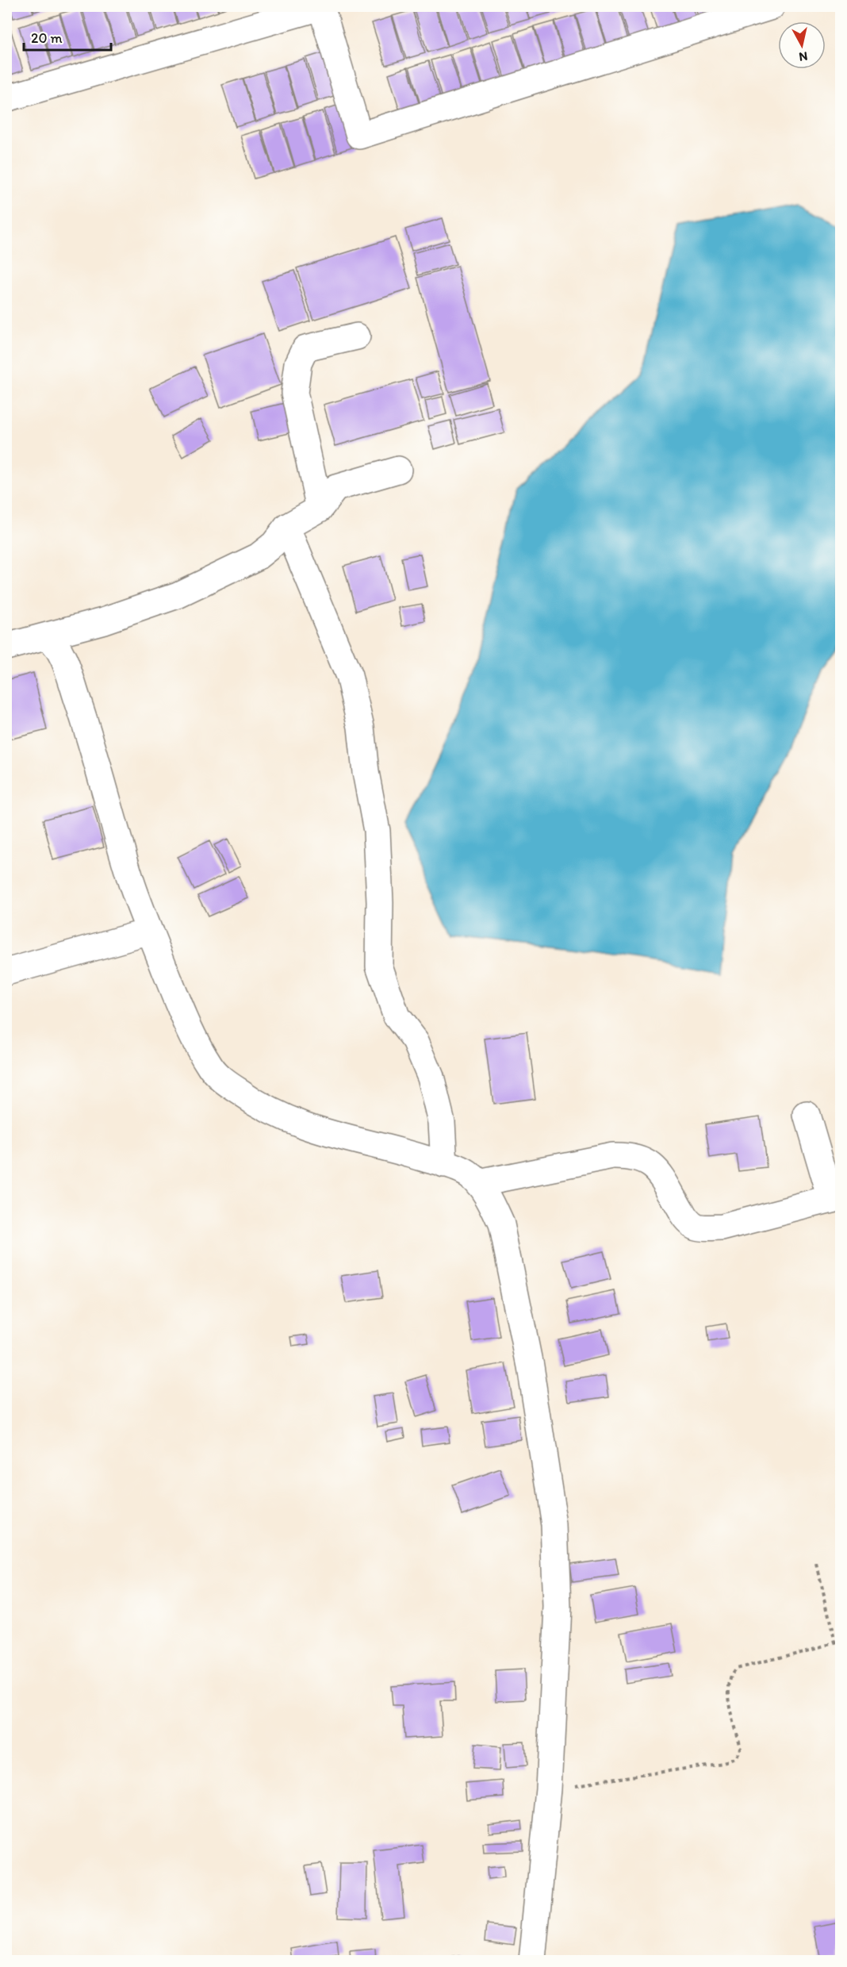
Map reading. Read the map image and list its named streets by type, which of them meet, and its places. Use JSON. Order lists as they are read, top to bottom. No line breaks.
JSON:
{"scale_bar":"20 m","north":"bottom"}
